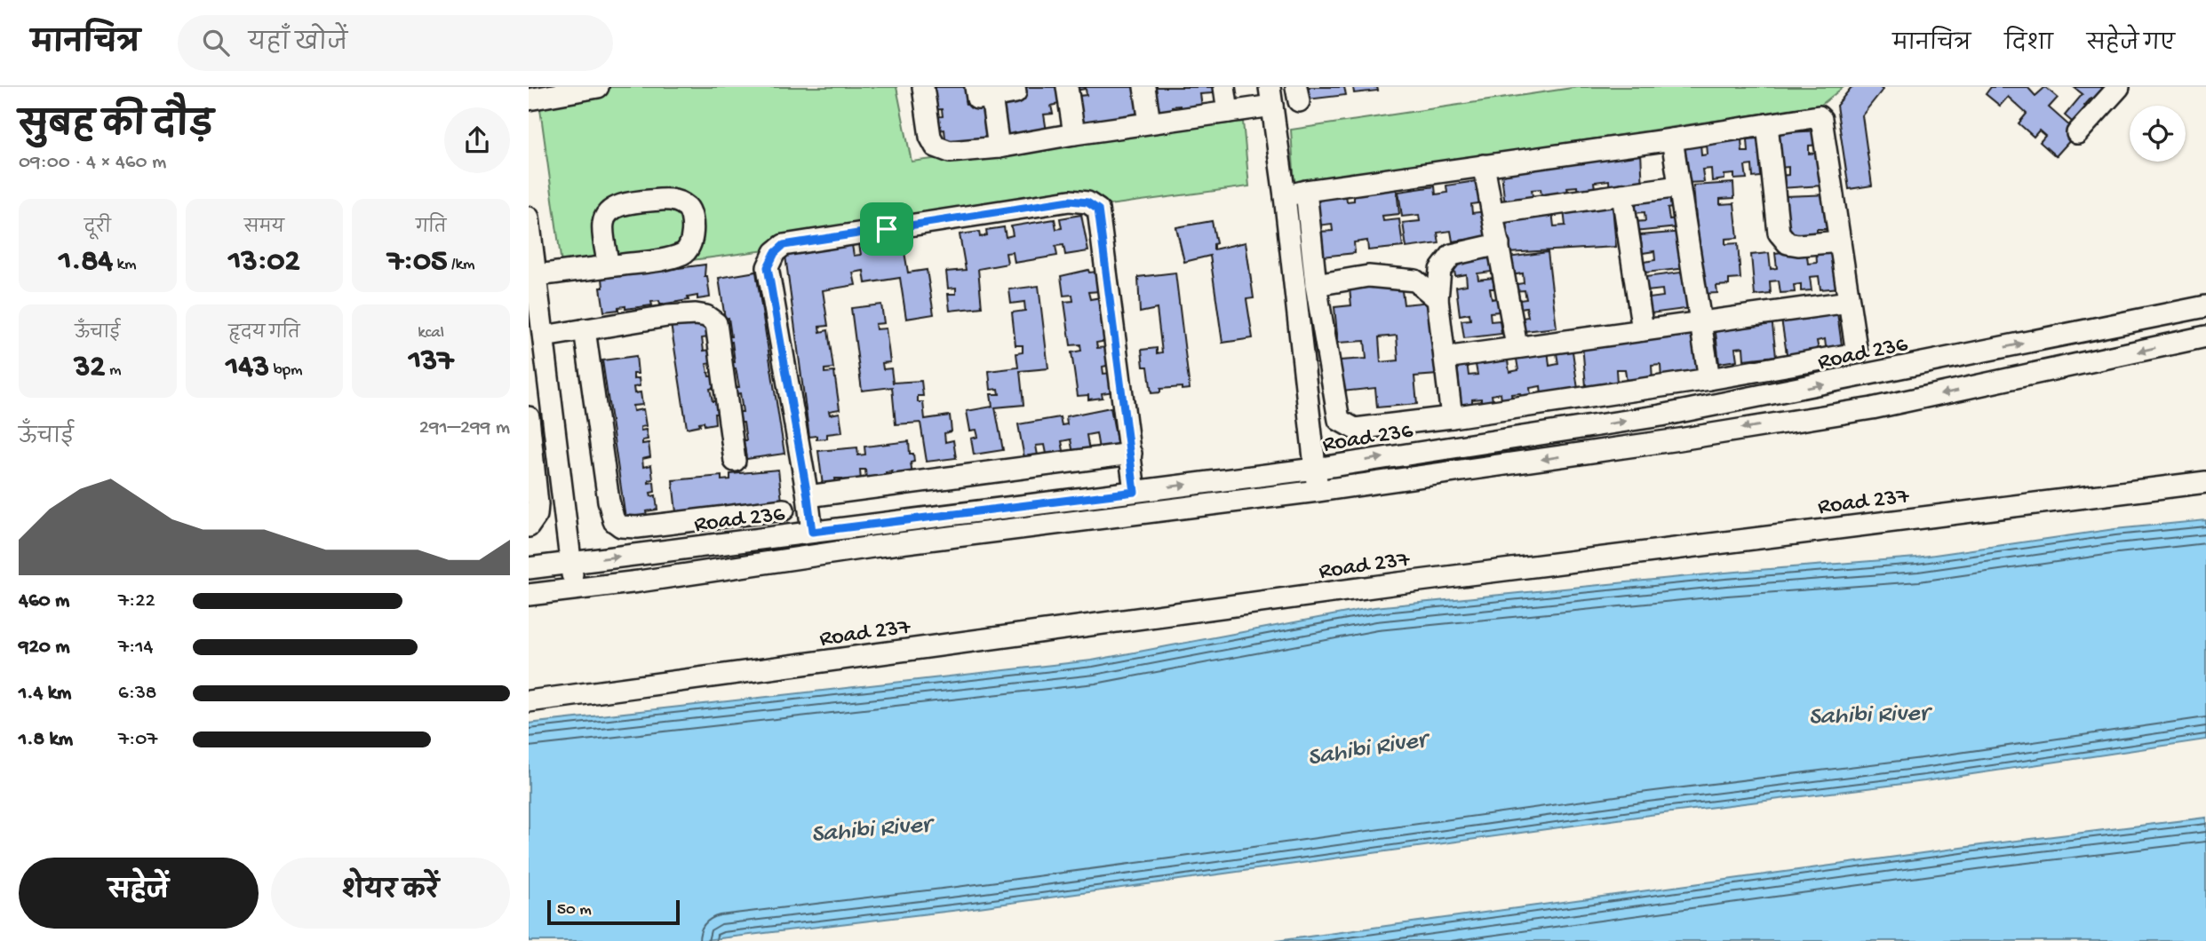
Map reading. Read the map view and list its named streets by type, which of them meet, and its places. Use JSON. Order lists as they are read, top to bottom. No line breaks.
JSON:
{"streets":{"street":["Road 236","Road 237"]},"water":["Sahibi River"],"scale_bar":"50 m","page":{"header":"मानचित्र","search":"यहाँ खोजें","nav":["मानचित्र","दिशा","सहेजे गए"],"heading":["सुबह की दौड़","09:00 · 4 × 460 m"],"stats":[["दूरी","1.84 km"],["समय","13:02"],["गति","7:05 /km"],["ऊँचाई","32 m"],["हृदय गति","143 bpm"],["kcal","137"]],"chart":["ऊँचाई","291–299 m"],"list":[{"name":"460 m","note":"7:22"},{"name":"920 m","note":"7:14"},{"name":"1.4 km","note":"6:38"},{"name":"1.8 km","note":"7:07"}],"buttons":["सहेजें","शेयर करें"],"scale":"50 m"}}
